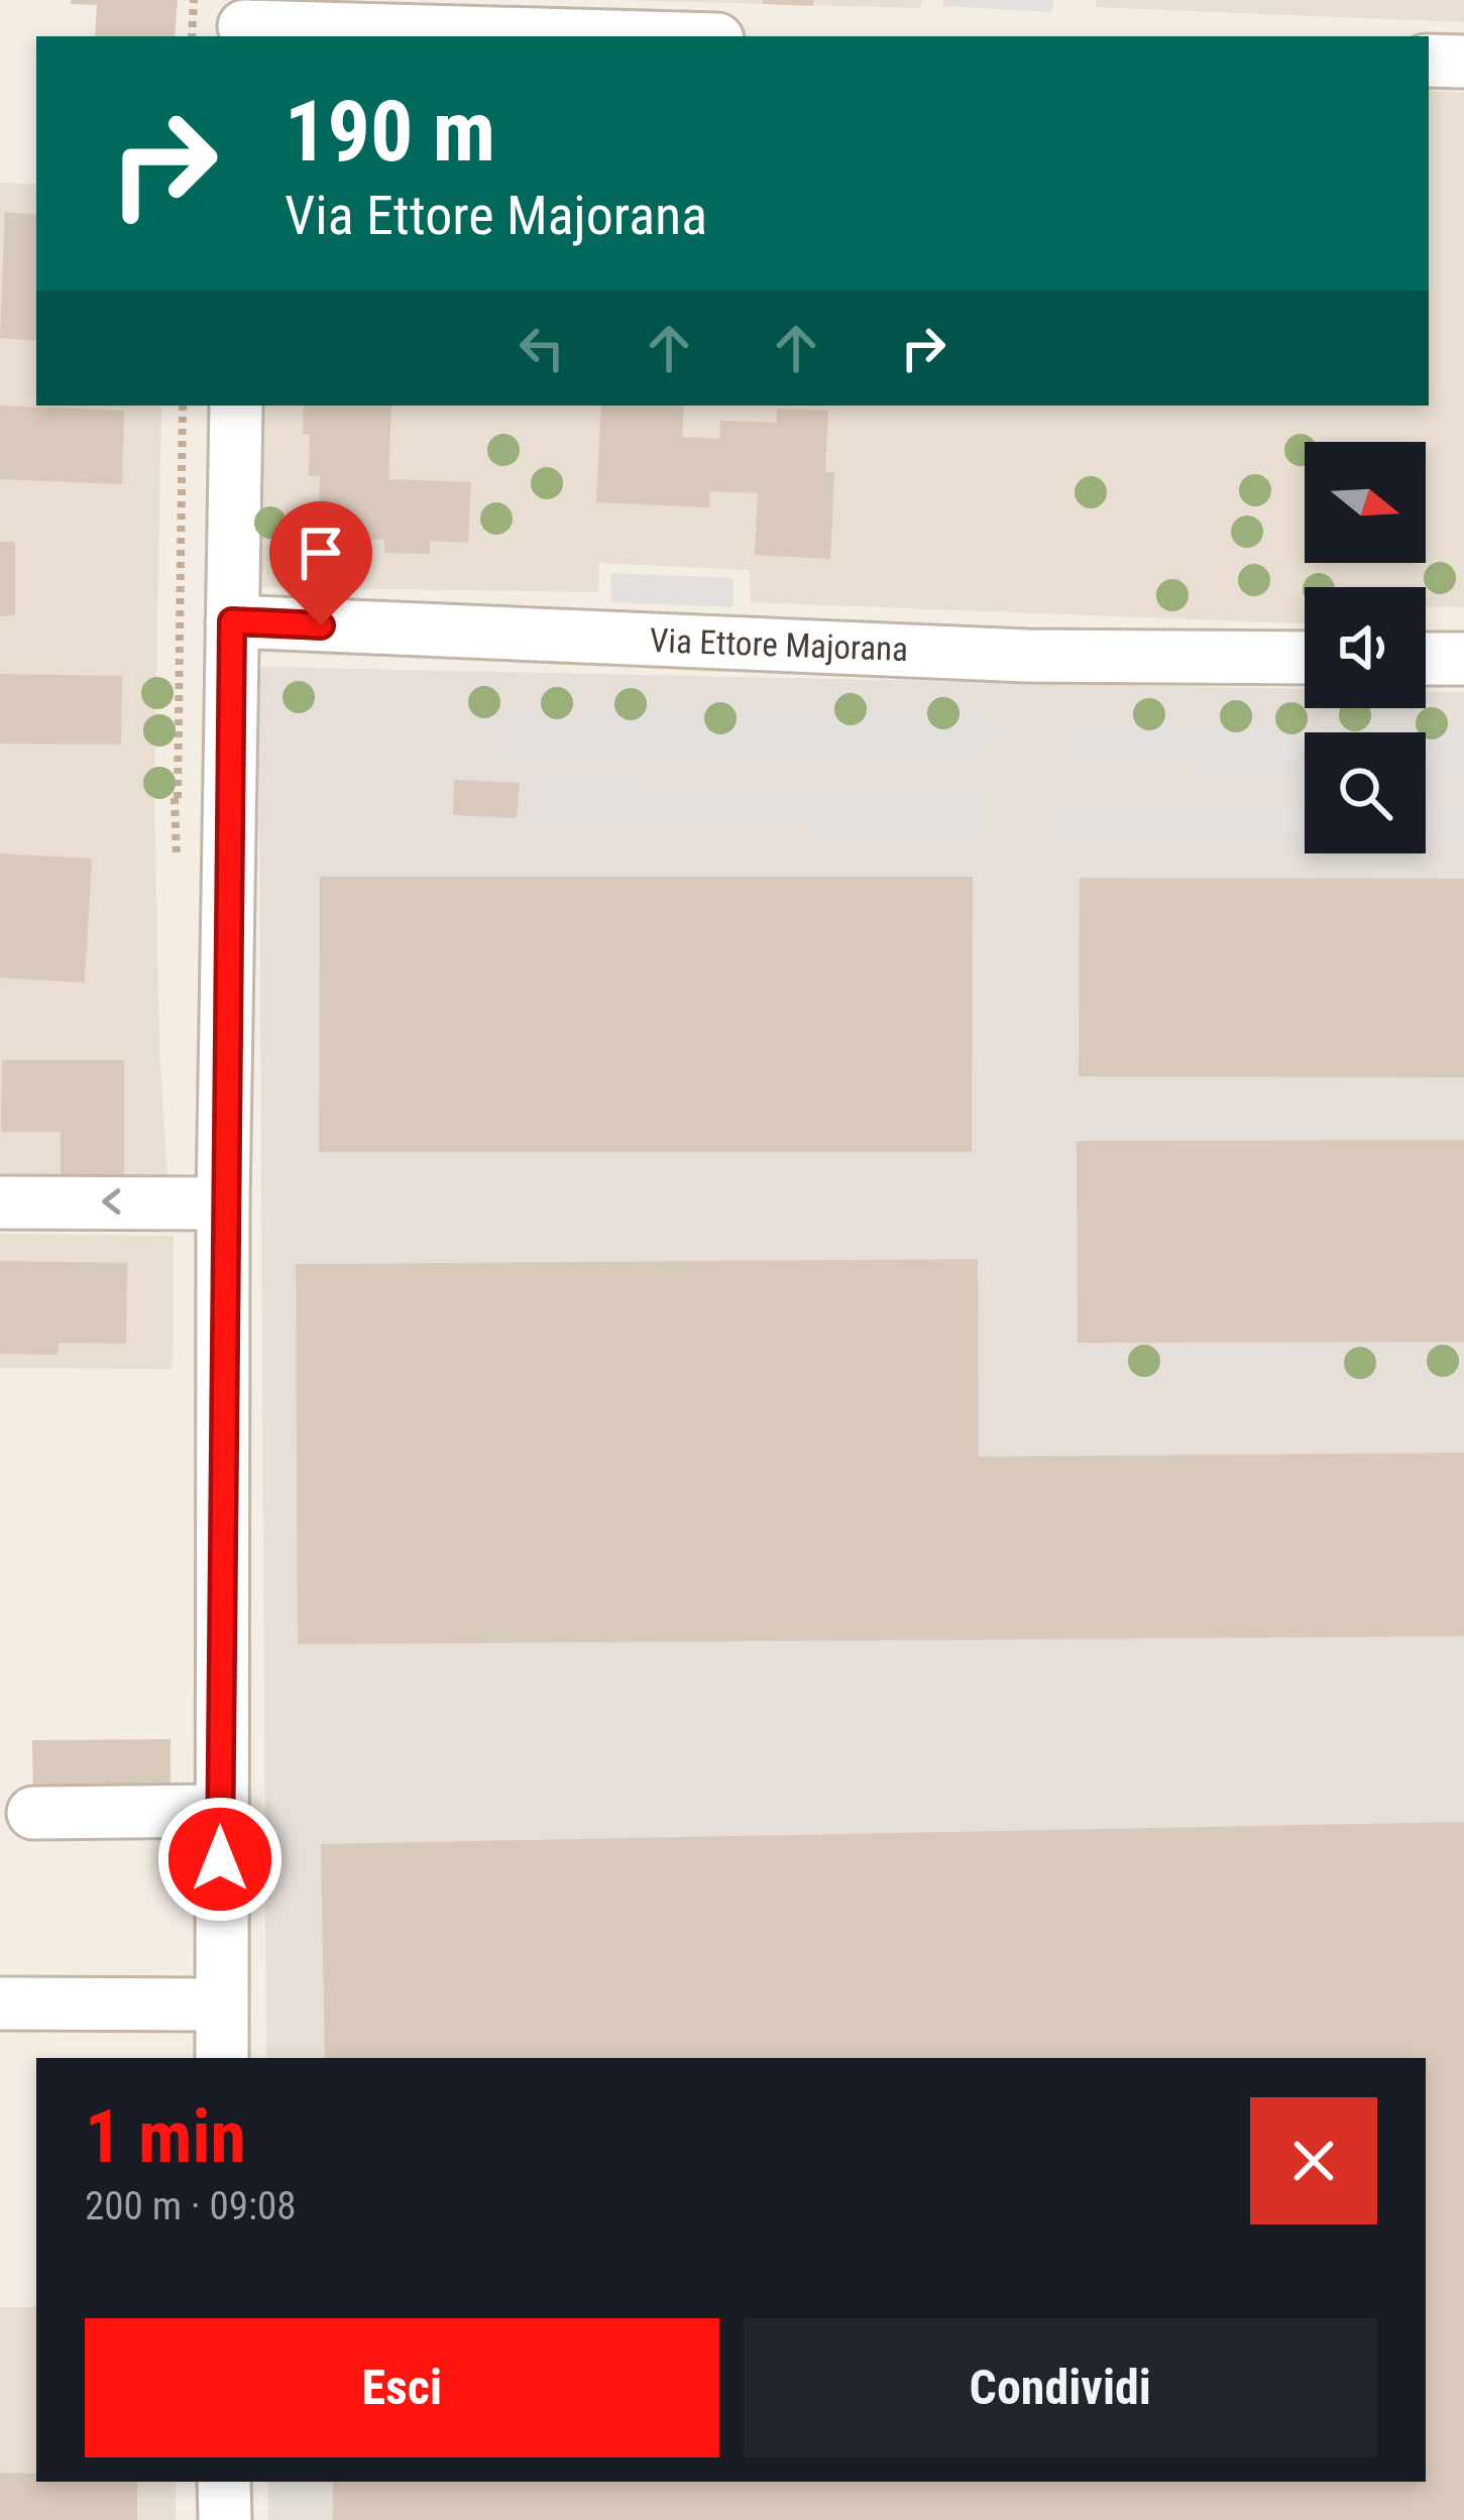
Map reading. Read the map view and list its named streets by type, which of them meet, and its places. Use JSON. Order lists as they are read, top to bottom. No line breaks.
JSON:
{"streets":{"street":["Via Ettore Majorana"]},"north":"right","page":{"turn":["190 m","Via Ettore Majorana"],"heading":["1 min","200 m · 09:08"],"buttons":["Esci","Condividi"]}}
